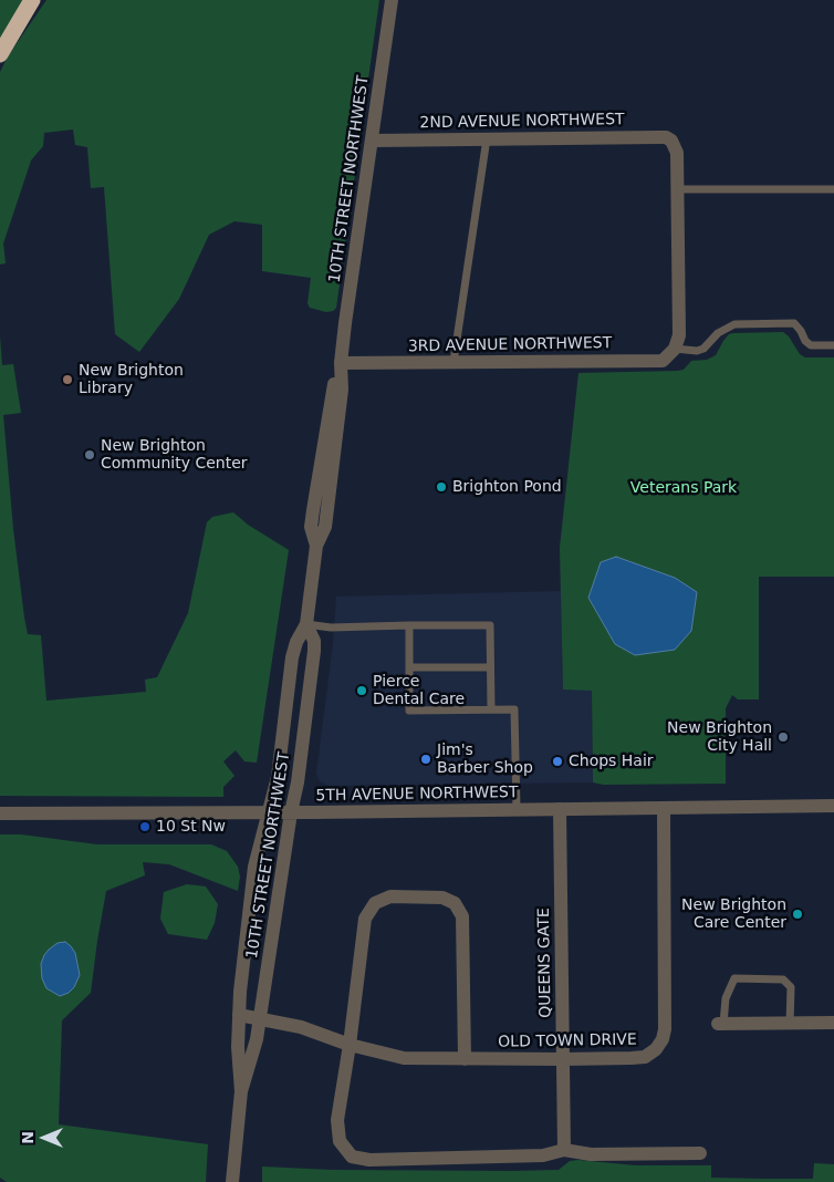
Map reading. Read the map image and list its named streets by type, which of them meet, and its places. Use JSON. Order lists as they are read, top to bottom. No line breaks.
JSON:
{"streets":{"street":["2ND AVENUE NORTHWEST","10TH STREET NORTHWEST","3RD AVENUE NORTHWEST","5TH AVENUE NORTHWEST","QUEENS GATE","OLD TOWN DRIVE"]},"crossings":[["2ND AVENUE NORTHWEST","10TH STREET NORTHWEST"],["10TH STREET NORTHWEST","3RD AVENUE NORTHWEST"],["10TH STREET NORTHWEST","5TH AVENUE NORTHWEST"],["10TH STREET NORTHWEST","OLD TOWN DRIVE"],["5TH AVENUE NORTHWEST","QUEENS GATE"],["5TH AVENUE NORTHWEST","OLD TOWN DRIVE"],["QUEENS GATE","OLD TOWN DRIVE"]],"parks":["Veterans Park"],"places":["New Brighton Library","New Brighton Community Center","Brighton Pond","Pierce Dental Care","New Brighton City Hall","Jim's Barber Shop","Chops Hair","10 St Nw","New Brighton Care Center"],"north":"left"}
